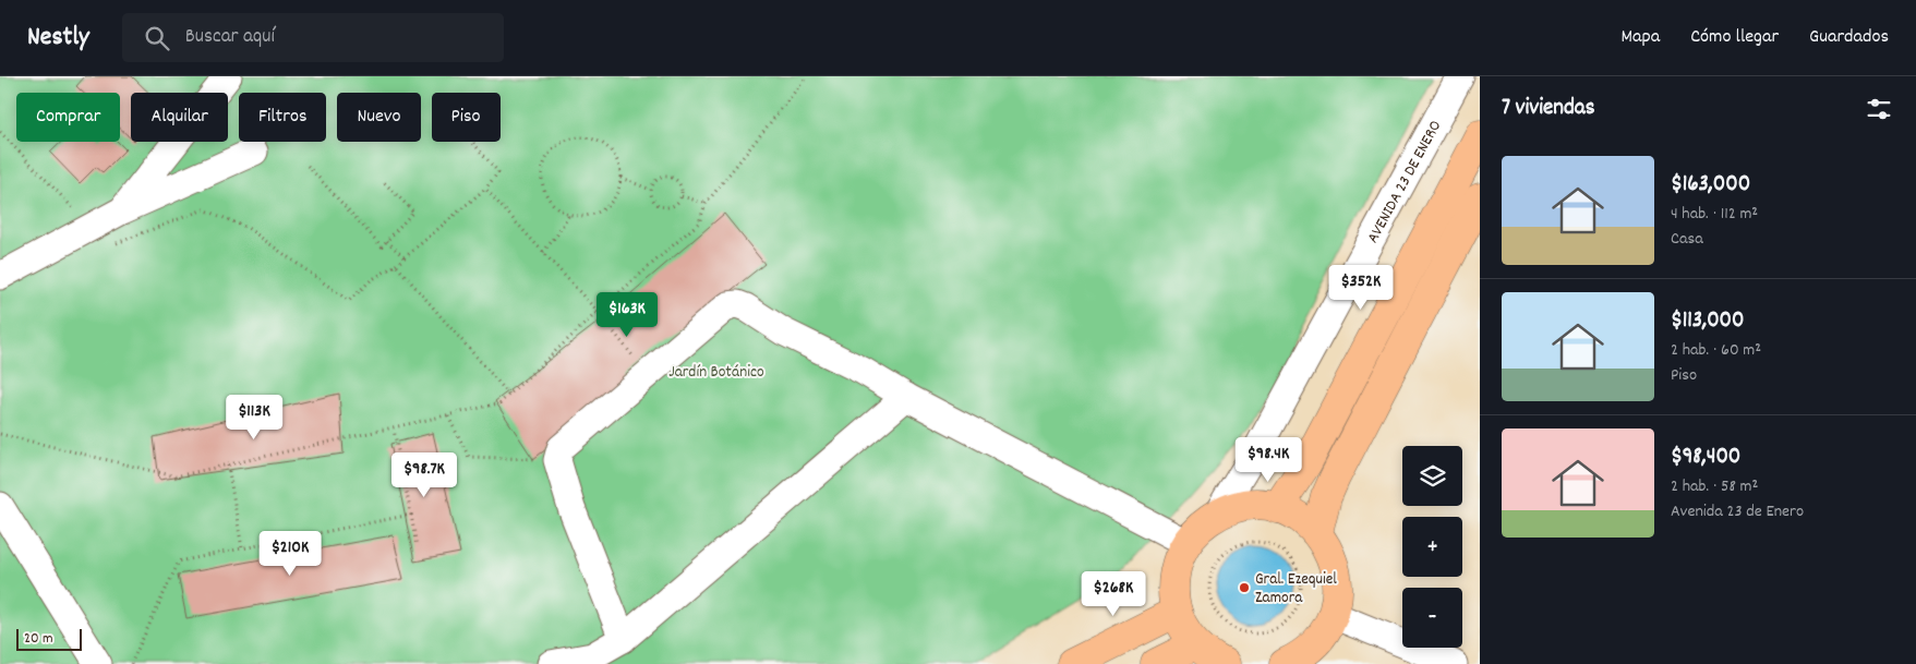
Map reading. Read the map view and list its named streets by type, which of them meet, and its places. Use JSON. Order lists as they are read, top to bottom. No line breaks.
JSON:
{"streets":{"street":["AVENIDA 23 DE ENERO"]},"parks":["Jardín Botánico"],"places":["Gral. Ezequiel Zamora"],"scale_bar":"20 m","page":{"header":"Nestly","search":"Buscar aquí","nav":["Mapa","Cómo llegar","Guardados"],"heading":"7 viviendas","chip":["Comprar","Alquilar","Filtros","Nuevo","Piso"],"list":[{"name":"$163,000","note":"4 hab. · 112 m² · Casa"},{"name":"$113,000","note":"2 hab. · 60 m² · Piso"},{"name":"$98,400","note":"2 hab. · 58 m² · Avenida 23 de Enero"}],"price":["$352K","$163K","$113K","$98.4K","$98.7K","$210K","$268K"],"map_buttons":["+","−"],"scale":"20 m"}}
